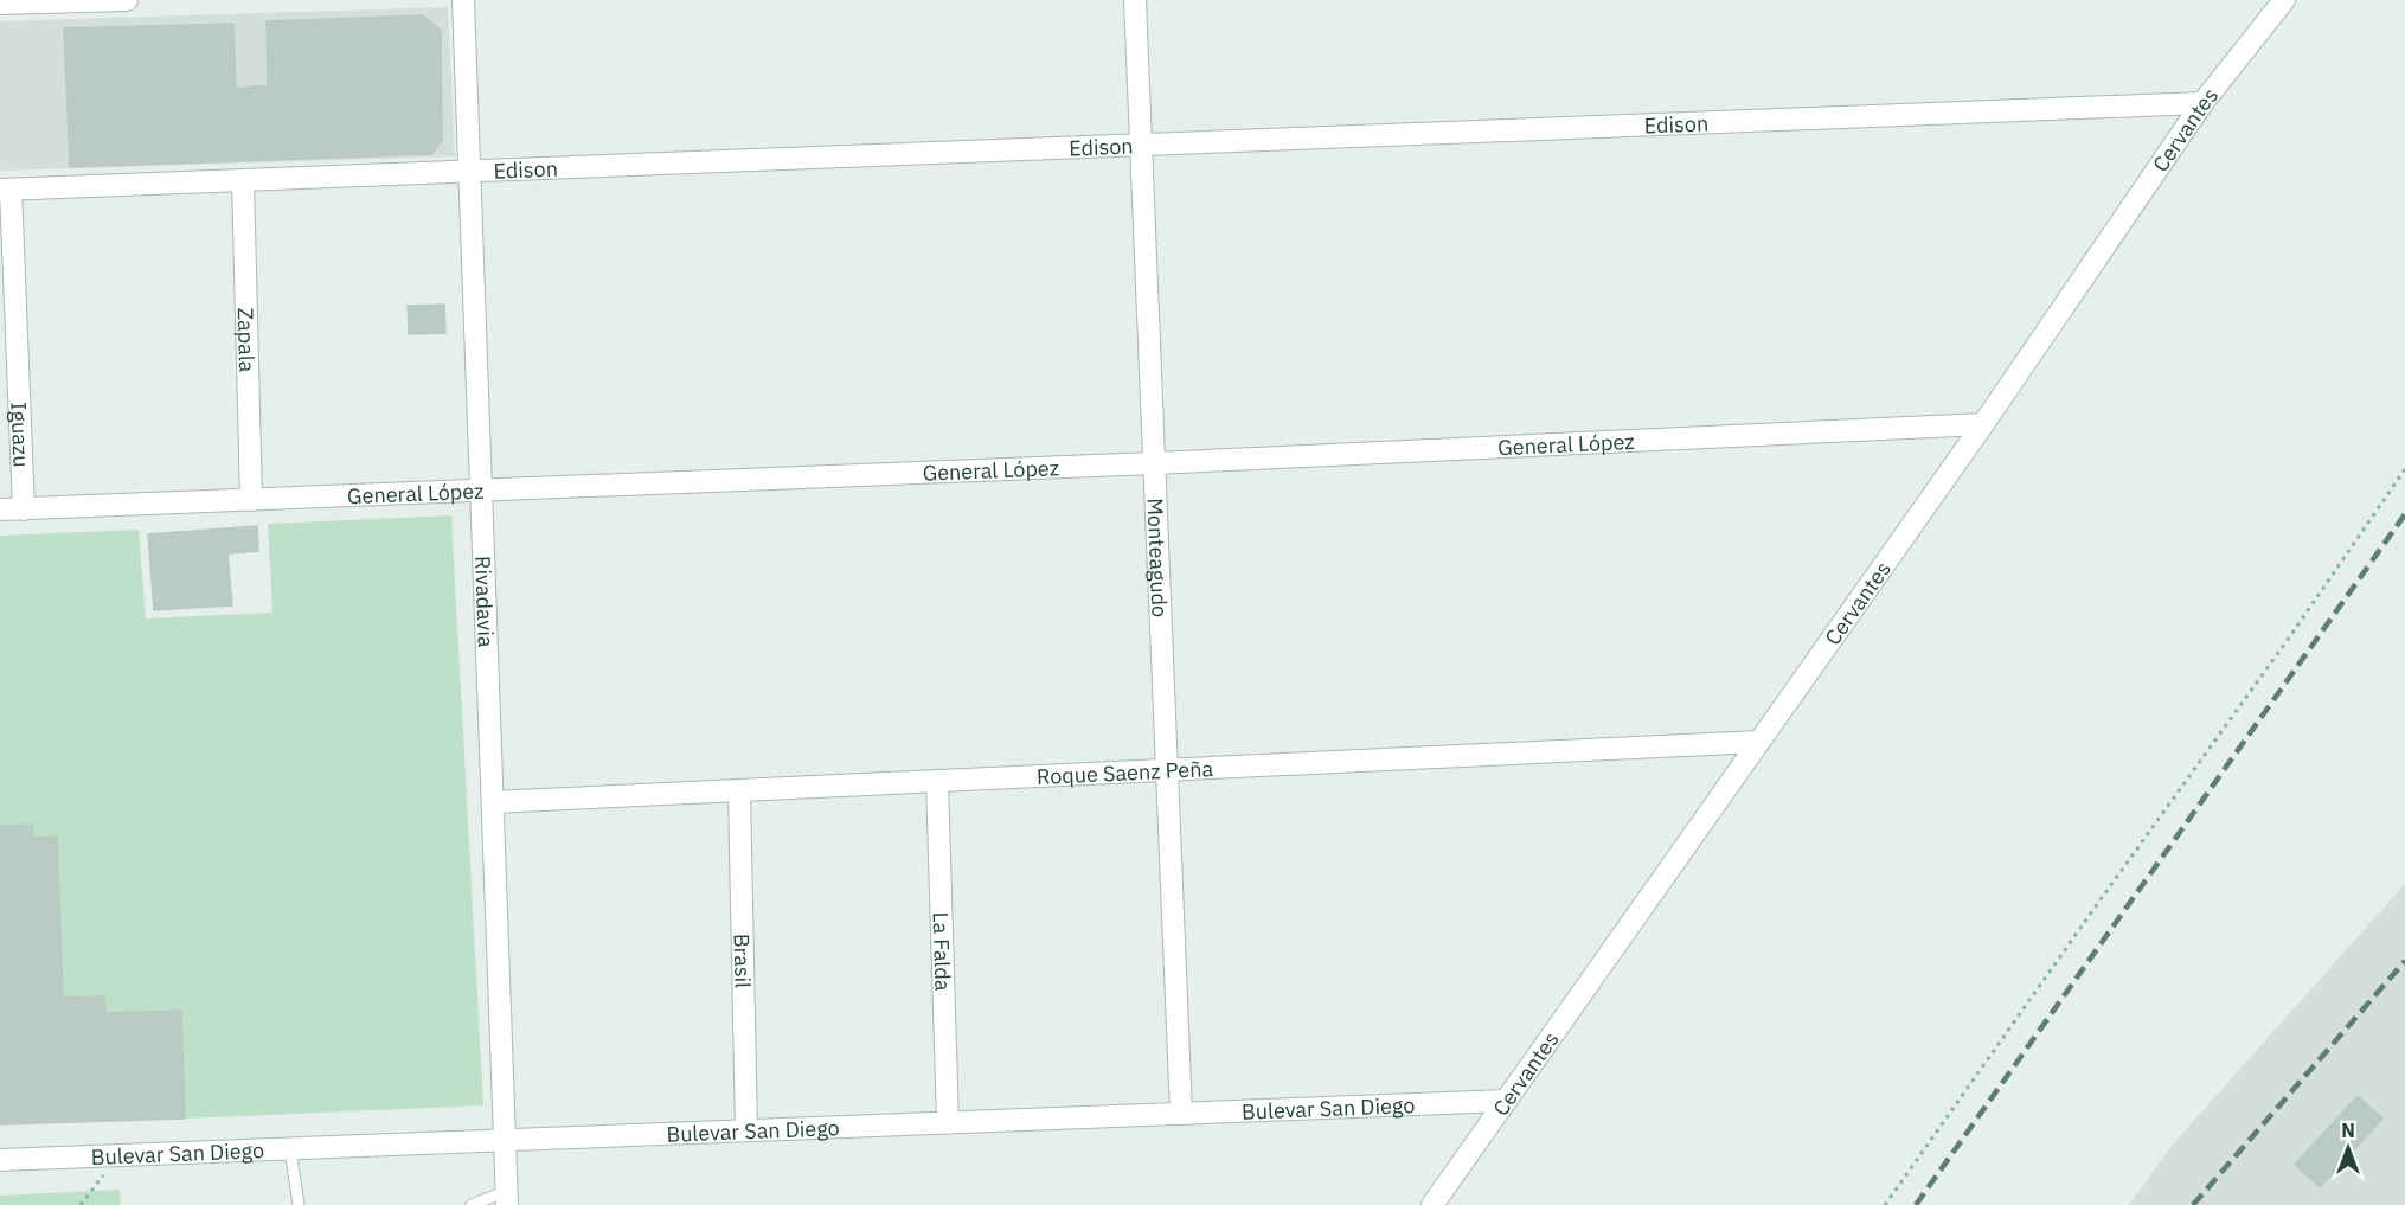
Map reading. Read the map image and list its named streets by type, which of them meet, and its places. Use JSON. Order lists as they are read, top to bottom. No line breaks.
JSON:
{"streets":{"street":["Edison","Cervantes","Zapala","Iguazu","General López","Monteagudo","Rivadavia","Roque Saenz Peña","La Falda","Brasil","Bulevar San Diego"]},"crossings":[["Edison","Cervantes"],["Edison","Zapala"],["Edison","Iguazu"],["Edison","Monteagudo"],["Edison","Rivadavia"],["Cervantes","General López"],["Cervantes","Roque Saenz Peña"],["Cervantes","Bulevar San Diego"],["Zapala","General López"],["Iguazu","General López"],["General López","Monteagudo"],["General López","Rivadavia"],["Monteagudo","Roque Saenz Peña"],["Monteagudo","Bulevar San Diego"],["Rivadavia","Roque Saenz Peña"],["Rivadavia","Bulevar San Diego"],["Roque Saenz Peña","La Falda"],["Roque Saenz Peña","Brasil"],["La Falda","Bulevar San Diego"],["Brasil","Bulevar San Diego"]],"north":"top"}
